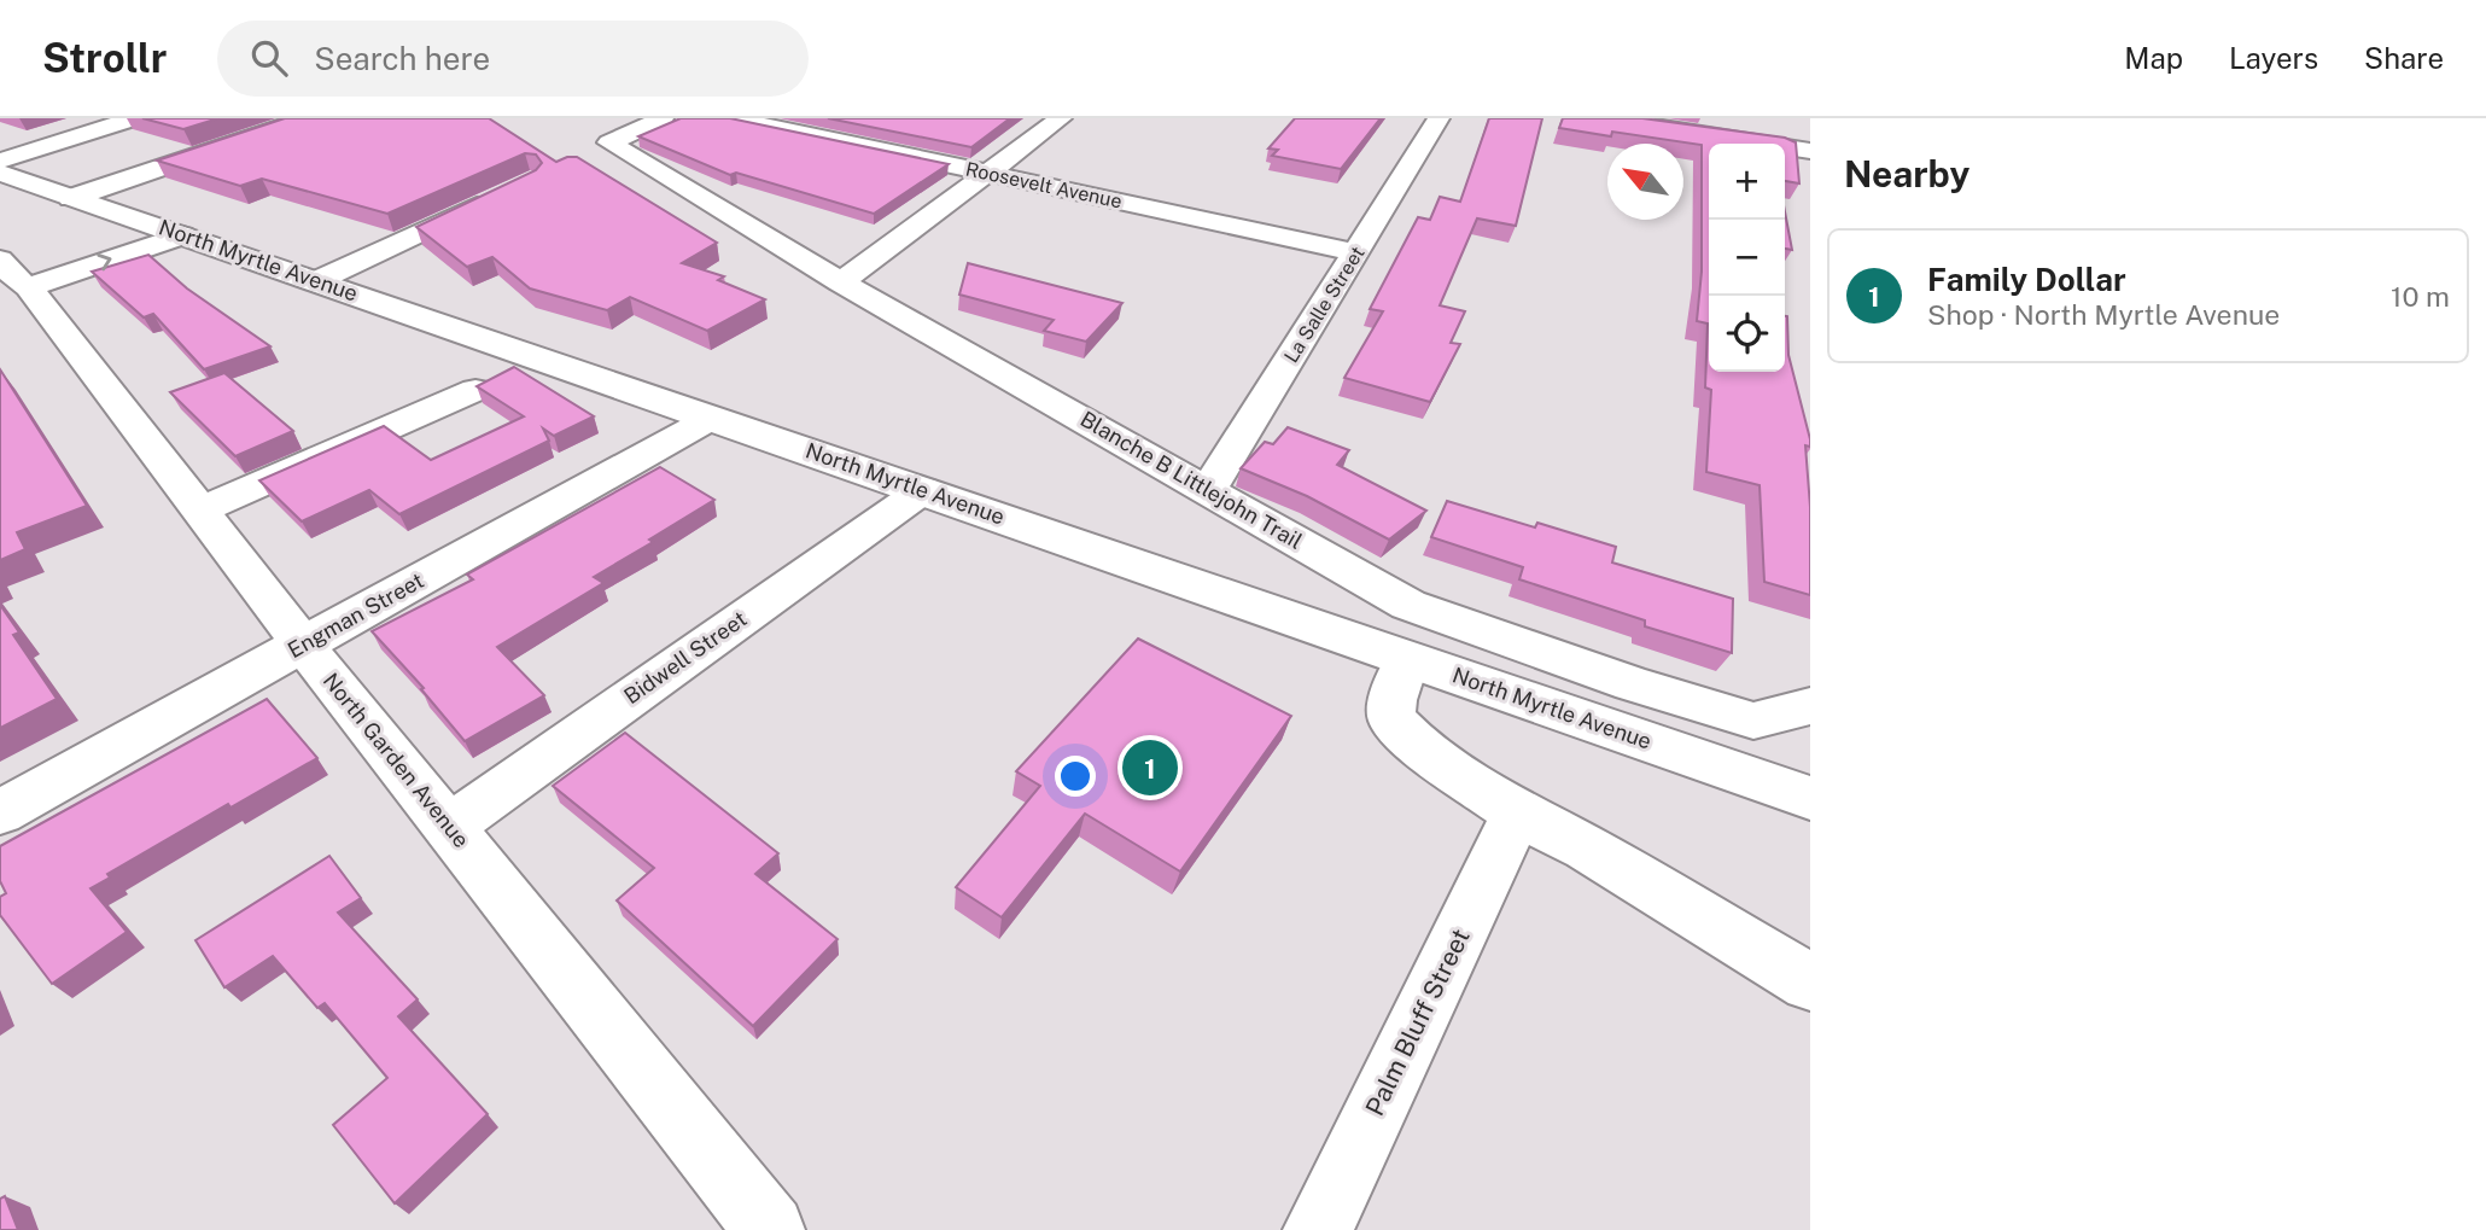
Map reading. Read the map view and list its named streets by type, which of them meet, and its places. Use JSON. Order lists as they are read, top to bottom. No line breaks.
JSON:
{"streets":{"street":["Roosevelt Avenue","North Myrtle Avenue","La Salle Street","Blanche B Littlejohn Trail","Engman Street","Bidwell Street","North Garden Avenue","Palm Bluff Street"]},"crossings":[["Roosevelt Avenue","La Salle Street"],["North Myrtle Avenue","Engman Street"],["North Myrtle Avenue","Bidwell Street"],["North Myrtle Avenue","North Garden Avenue"],["La Salle Street","Blanche B Littlejohn Trail"],["Engman Street","North Garden Avenue"],["Bidwell Street","North Garden Avenue"]],"north":"top left","page":{"header":"Strollr","search":"Search here","nav":["Map","Layers","Share"],"heading":"Nearby","map_buttons":["+","−"],"list":[{"mark":"1","name":"Family Dollar","note":"Shop · North Myrtle Avenue","value":"10 m"}],"pins":"1"}}
